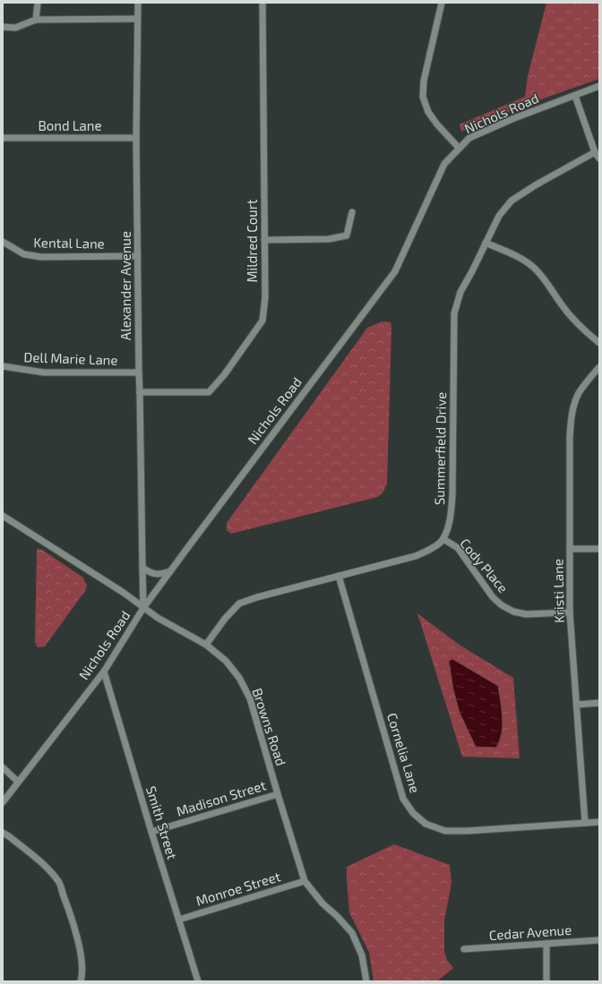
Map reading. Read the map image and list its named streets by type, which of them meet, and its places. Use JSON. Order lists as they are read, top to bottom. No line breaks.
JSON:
{"streets":{"street":["Nichols Road","Bond Lane","Mildred Court","Kental Lane","Alexander Avenue","Dell Marie Lane","Summerfield Drive","Cody Place","Kristi Lane","Browns Road","Cornelia Lane","Madison Street","Smith Street","Monroe Street","Cedar Avenue"]},"crossings":[["Nichols Road","Alexander Avenue"],["Nichols Road","Browns Road"],["Nichols Road","Smith Street"],["Bond Lane","Alexander Avenue"],["Mildred Court","Alexander Avenue"],["Kental Lane","Alexander Avenue"],["Alexander Avenue","Dell Marie Lane"],["Alexander Avenue","Browns Road"],["Summerfield Drive","Cody Place"],["Cody Place","Kristi Lane"],["Kristi Lane","Cornelia Lane"],["Browns Road","Madison Street"],["Browns Road","Monroe Street"],["Madison Street","Smith Street"],["Smith Street","Monroe Street"]]}
